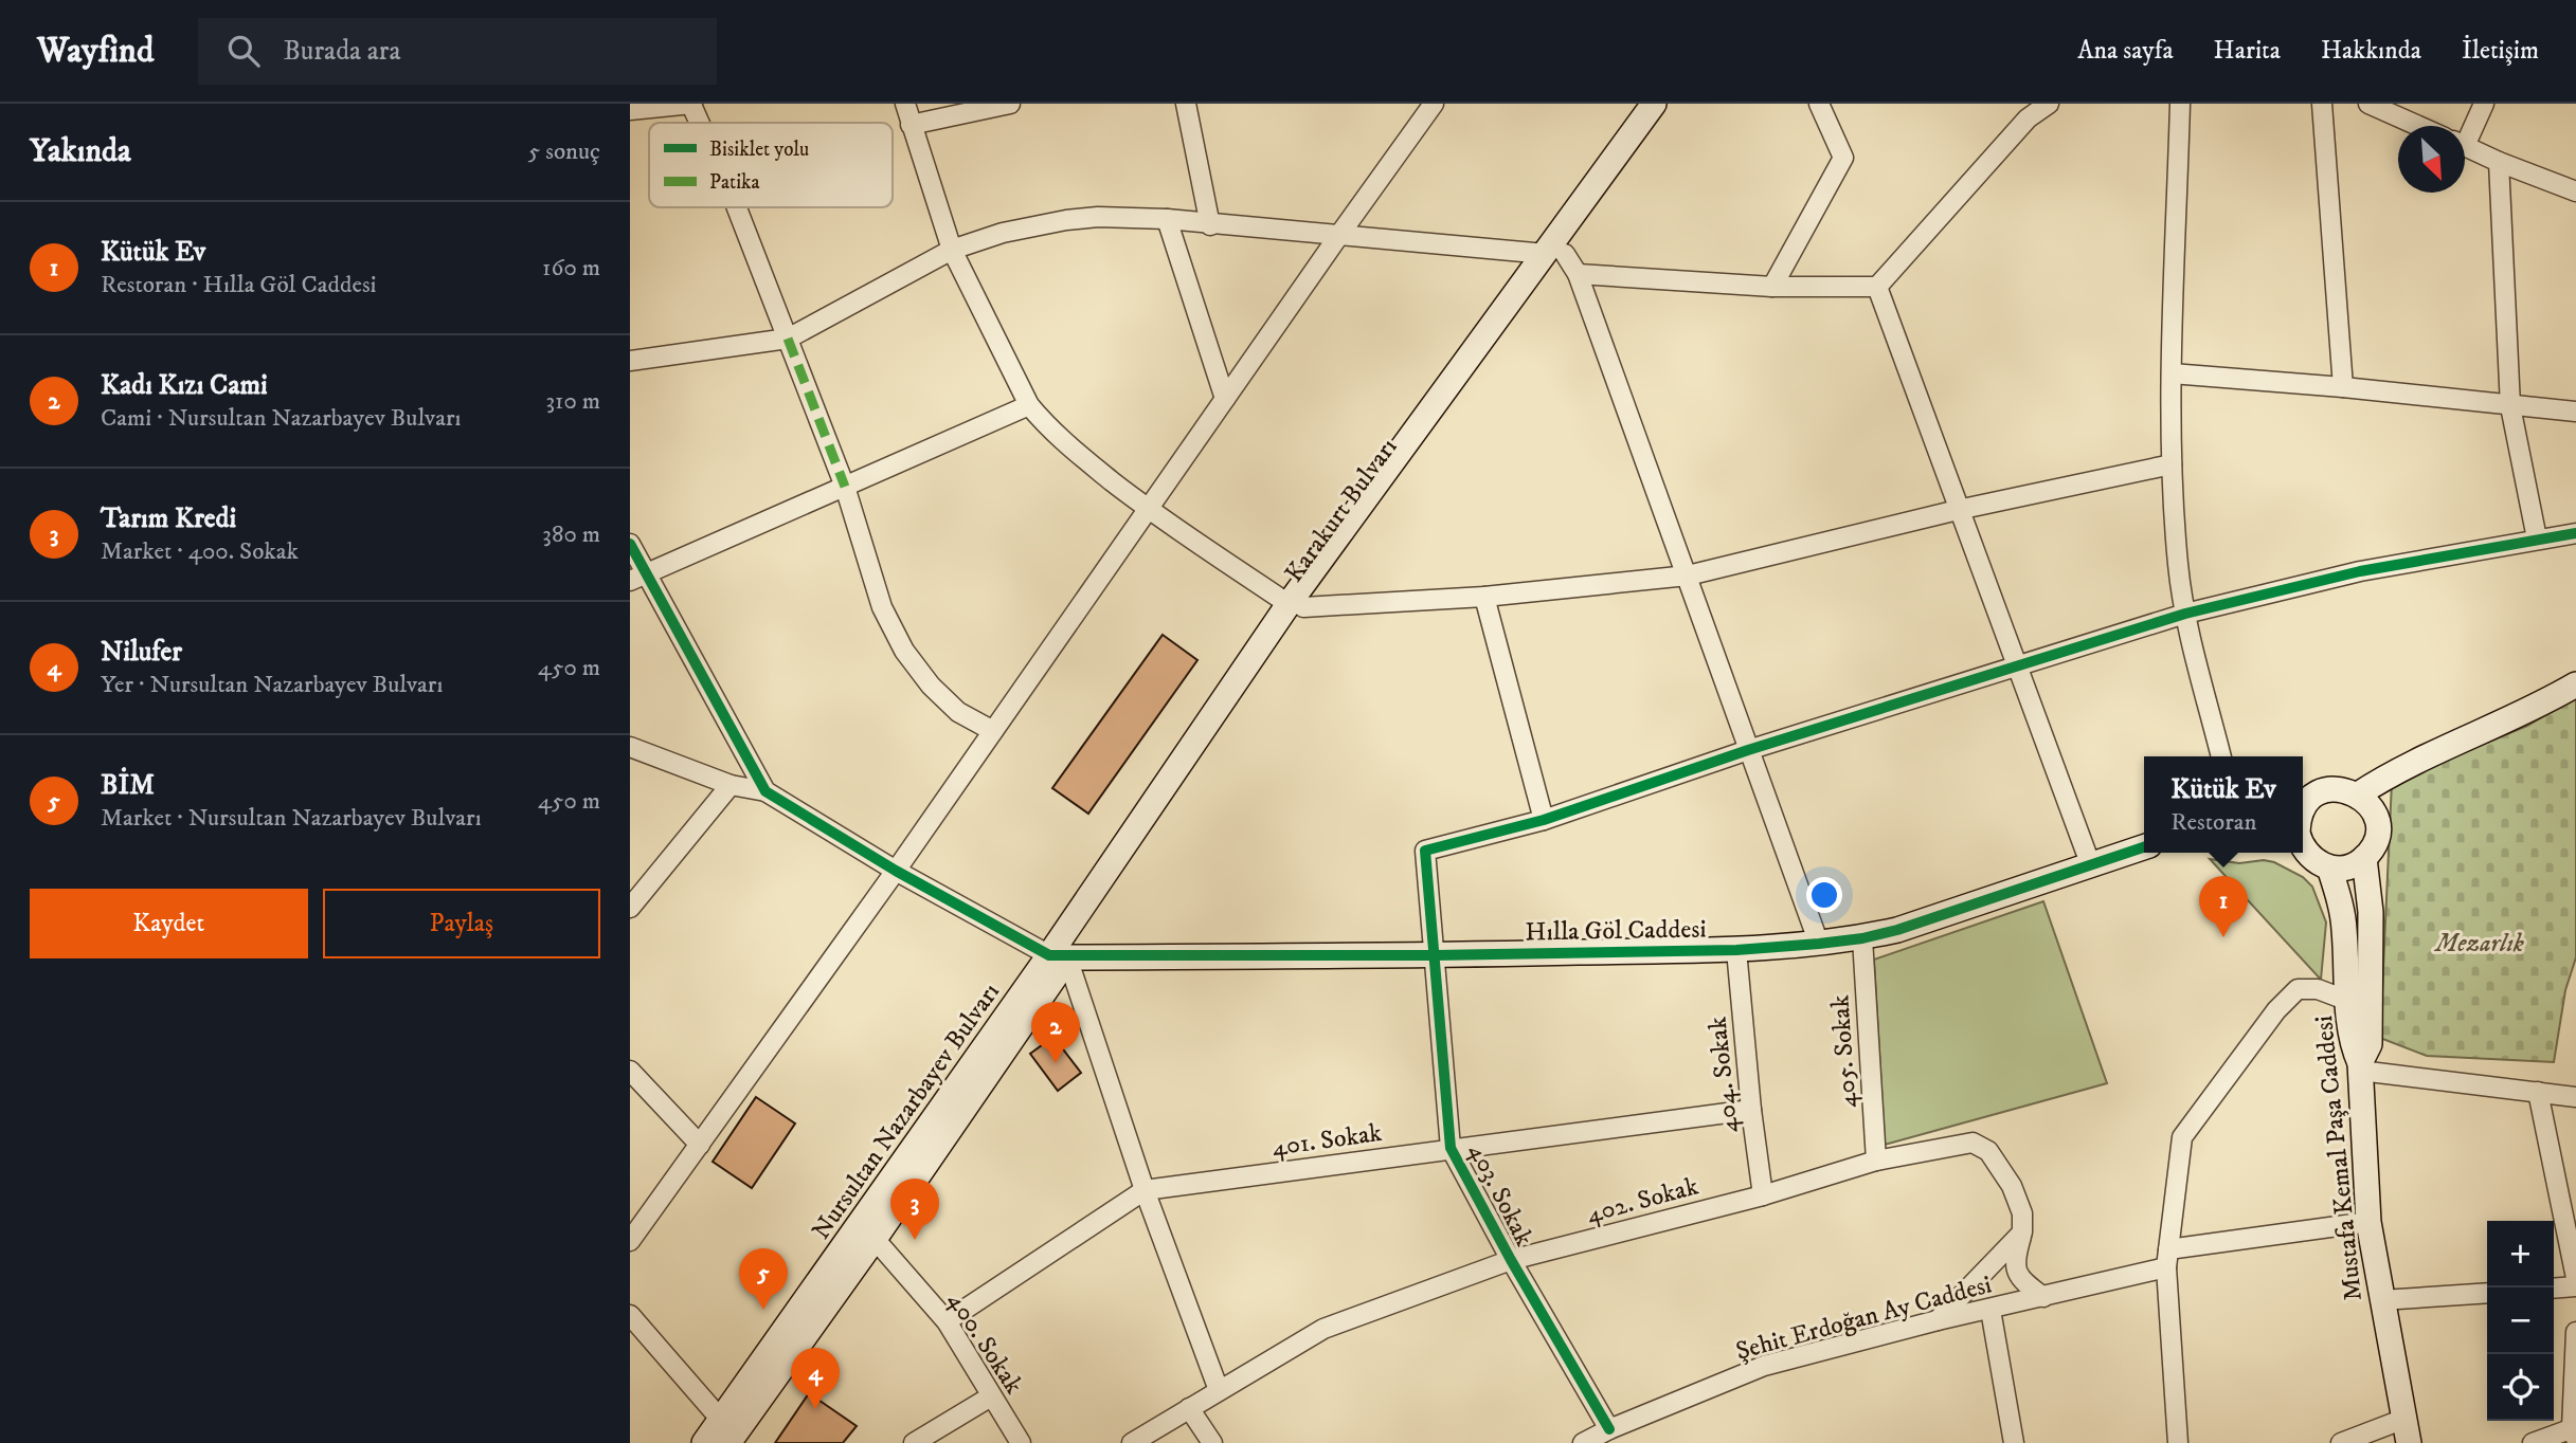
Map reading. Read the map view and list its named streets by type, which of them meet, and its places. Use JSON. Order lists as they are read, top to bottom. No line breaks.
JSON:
{"streets":{"main road":["Karakurt Bulvarı","Hılla Göl Caddesi","Nursultan Nazarbayev Bulvarı","Mustafa Kemal Paşa Caddesi"],"street":["405. Sokak","404. Sokak","401. Sokak","403. Sokak","402. Sokak","Şehit Erdoğan Ay Caddesi","400. Sokak"]},"crossings":[["Karakurt Bulvarı","Hılla Göl Caddesi"],["Karakurt Bulvarı","Nursultan Nazarbayev Bulvarı"],["Hılla Göl Caddesi","405. Sokak"],["Hılla Göl Caddesi","404. Sokak"],["Hılla Göl Caddesi","Nursultan Nazarbayev Bulvarı"],["Hılla Göl Caddesi","403. Sokak"],["405. Sokak","402. Sokak"],["404. Sokak","401. Sokak"],["404. Sokak","402. Sokak"],["Nursultan Nazarbayev Bulvarı","400. Sokak"],["401. Sokak","403. Sokak"],["401. Sokak","400. Sokak"],["Mustafa Kemal Paşa Caddesi","Şehit Erdoğan Ay Caddesi"],["403. Sokak","402. Sokak"],["403. Sokak","Şehit Erdoğan Ay Caddesi"]],"parks":["Mezarlık"],"legend":["Bisiklet yolu","Patika"],"north":"bottom right","page":{"header":"Wayfind","search":"Burada ara","nav":["Ana sayfa","Harita","Hakkında","İletişim"],"heading":["Yakında","5 sonuç"],"list":[{"mark":"1","name":"Kütük Ev","note":"Restoran · Hılla Göl Caddesi","value":"160 m"},{"mark":"2","name":"Kadı Kızı Cami","note":"Cami · Nursultan Nazarbayev Bulvarı","value":"310 m"},{"mark":"3","name":"Tarım Kredi","note":"Market · 400. Sokak","value":"380 m"},{"mark":"4","name":"Nilufer","note":"Yer · Nursultan Nazarbayev Bulvarı","value":"450 m"},{"mark":"5","name":"BİM","note":"Market · Nursultan Nazarbayev Bulvarı","value":"450 m"}],"popup":["Kütük Ev","Restoran"],"buttons":["Kaydet","Paylaş"],"pins":["1","2","3","5","4"],"map_buttons":["+","−"]}}
